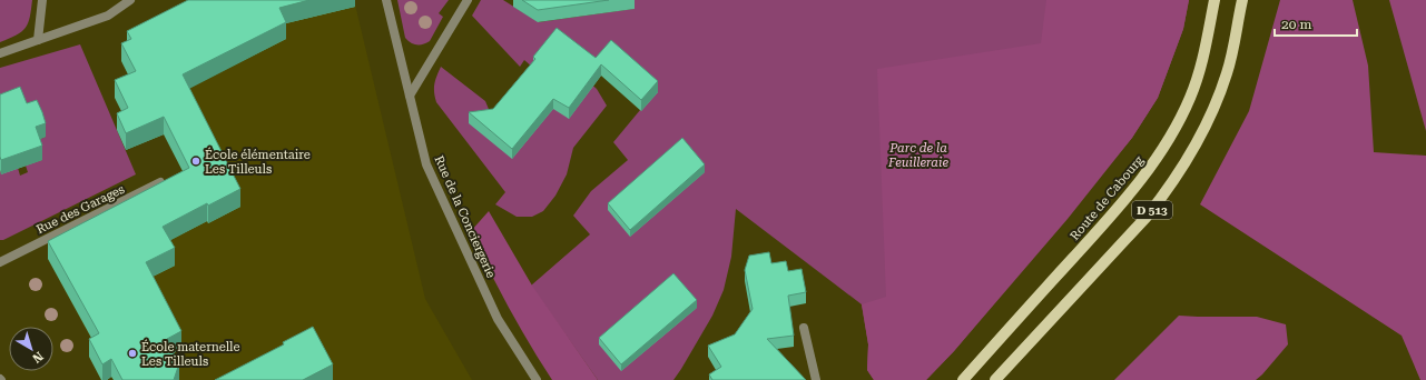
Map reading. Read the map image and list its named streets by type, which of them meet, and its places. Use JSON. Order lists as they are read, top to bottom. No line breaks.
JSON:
{"streets":{"main road":["Route de Cabourg","D 513"],"street":["Rue des Garages","Rue de la Conciergerie"]},"parks":["Parc de la Feuilleraie"],"places":["École élémentaire Les Tilleuls","École maternelle Les Tilleuls"],"scale_bar":"20 m","north":"bottom right"}
